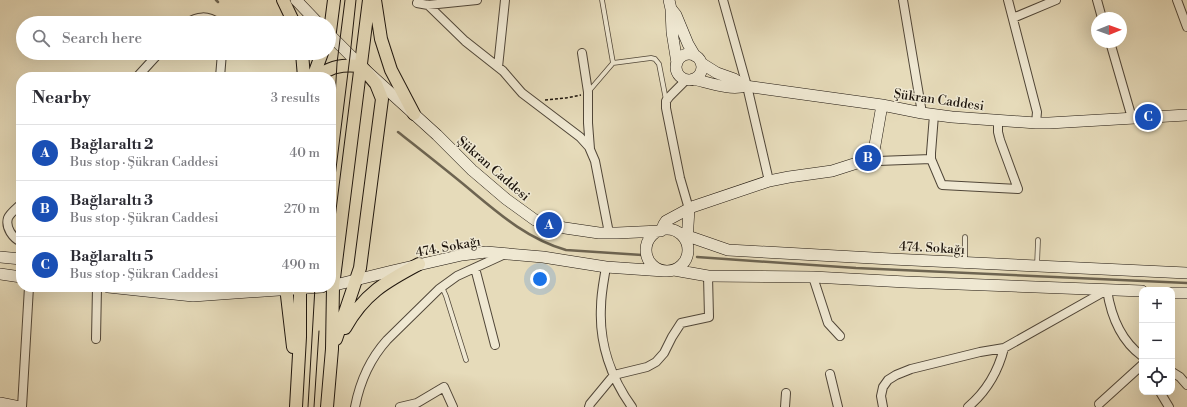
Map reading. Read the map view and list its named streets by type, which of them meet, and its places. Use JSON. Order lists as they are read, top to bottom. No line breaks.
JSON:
{"streets":{"street":["Şükran Caddesi","474. Sokağı"]},"crossings":[["Şükran Caddesi","474. Sokağı"]],"north":"right","page":{"search":"Search here","heading":["Nearby","3 results"],"pins":["C","B","A"],"list":[{"mark":"A","name":"Bağlaraltı 2","note":"Bus stop · Şükran Caddesi","value":"40 m"},{"mark":"B","name":"Bağlaraltı 3","note":"Bus stop · Şükran Caddesi","value":"270 m"},{"mark":"C","name":"Bağlaraltı 5","note":"Bus stop · Şükran Caddesi","value":"490 m"}],"map_buttons":["+","−"]}}
